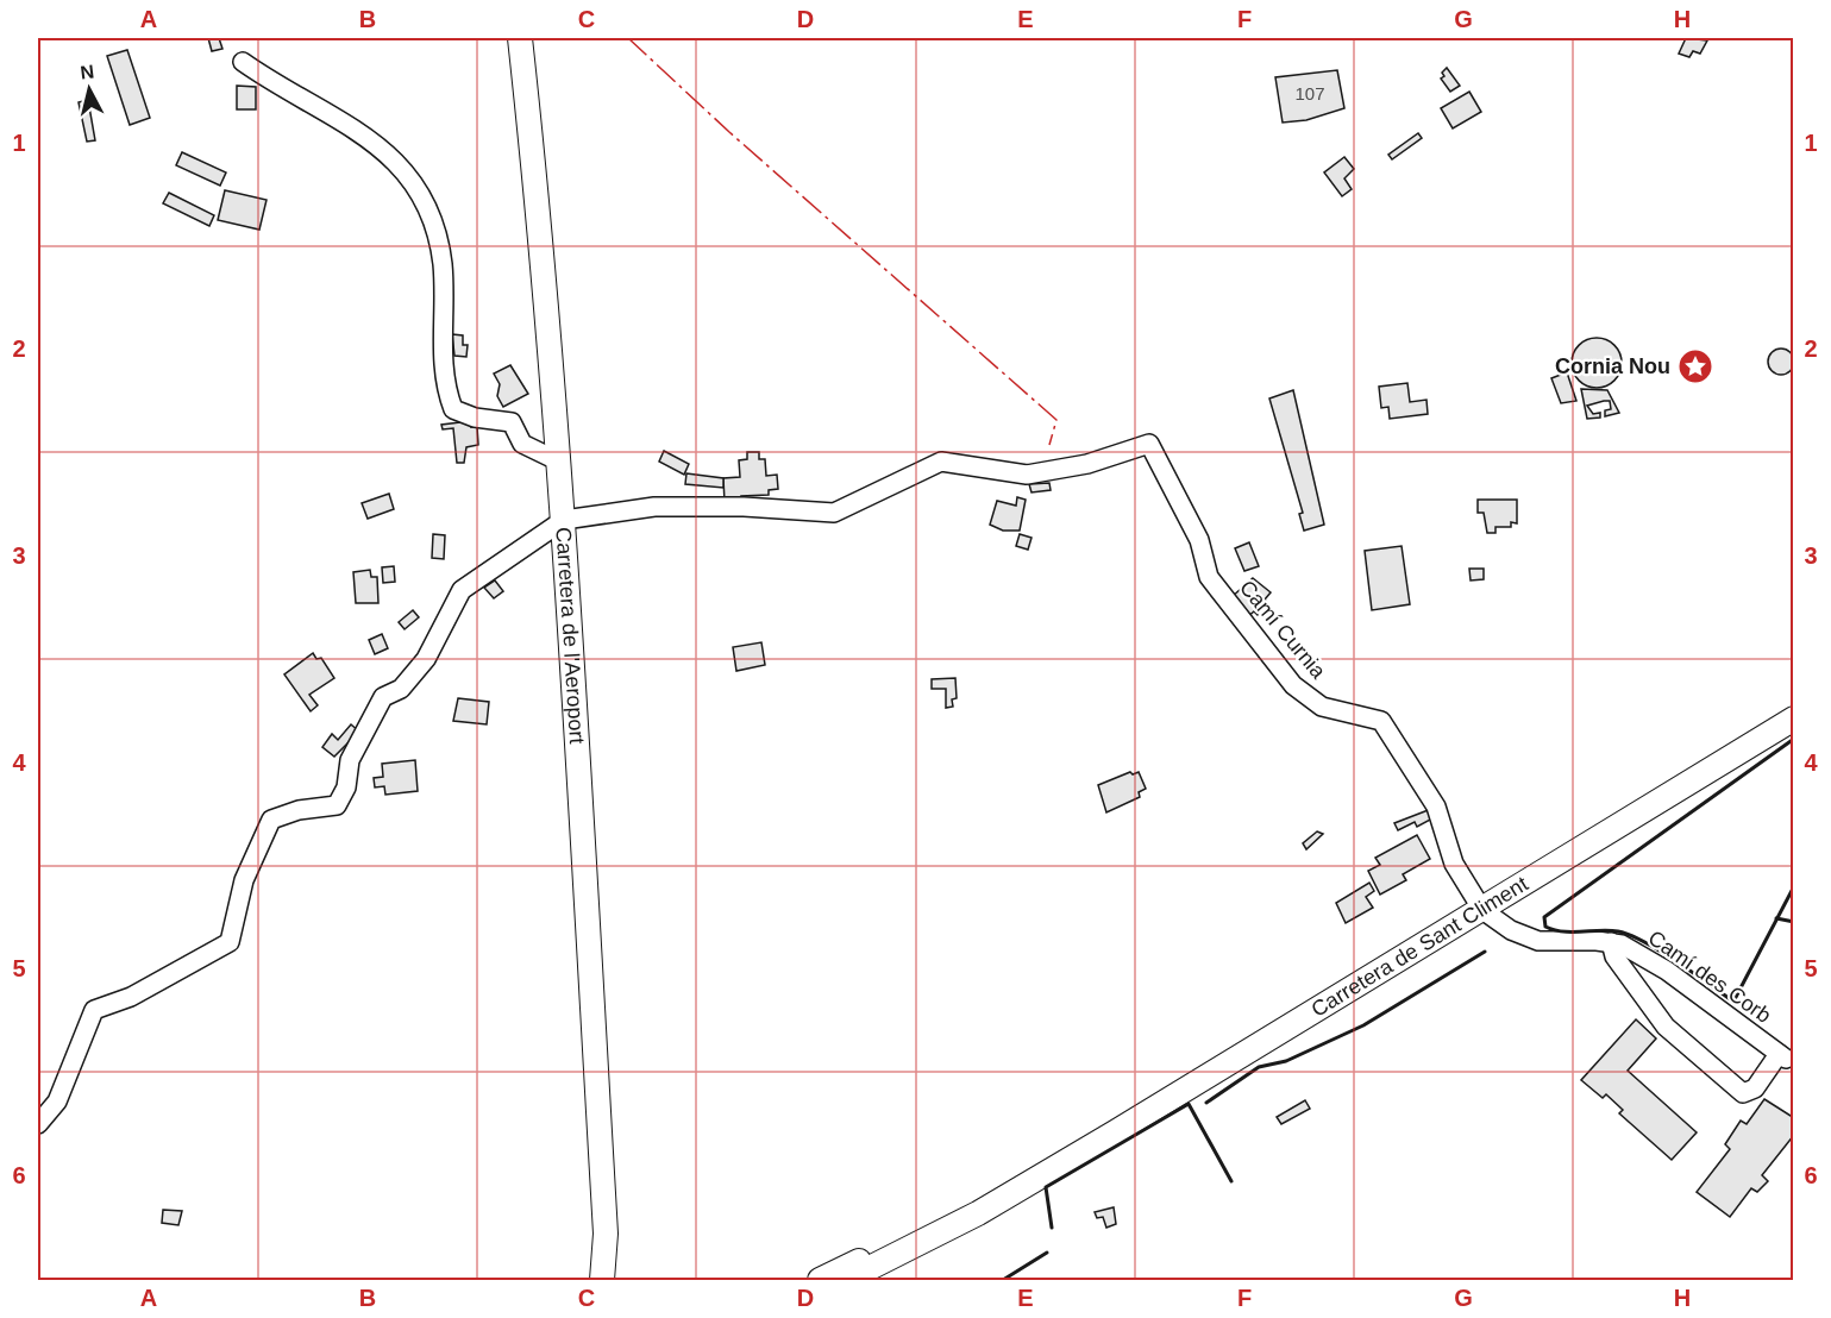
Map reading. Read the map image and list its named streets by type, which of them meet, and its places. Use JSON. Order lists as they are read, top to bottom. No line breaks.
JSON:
{"streets":{"main road":["Carretera de l'Aeroport","Carretera de Sant Climent"],"street":["Camí Curnia","Camí des Corb"]},"crossings":[["Camí Curnia","Carretera de l'Aeroport"],["Camí Curnia","Carretera de Sant Climent"],["Camí Curnia","Camí des Corb"],["Carretera de Sant Climent","Camí des Corb"]],"places":{"place":["Cornia Nou"]},"house_numbers":["107"],"north":"top","grid":{"columns":["A","B","C","D","E","F","G","H"],"rows":["1","2","3","4","5","6"]}}
